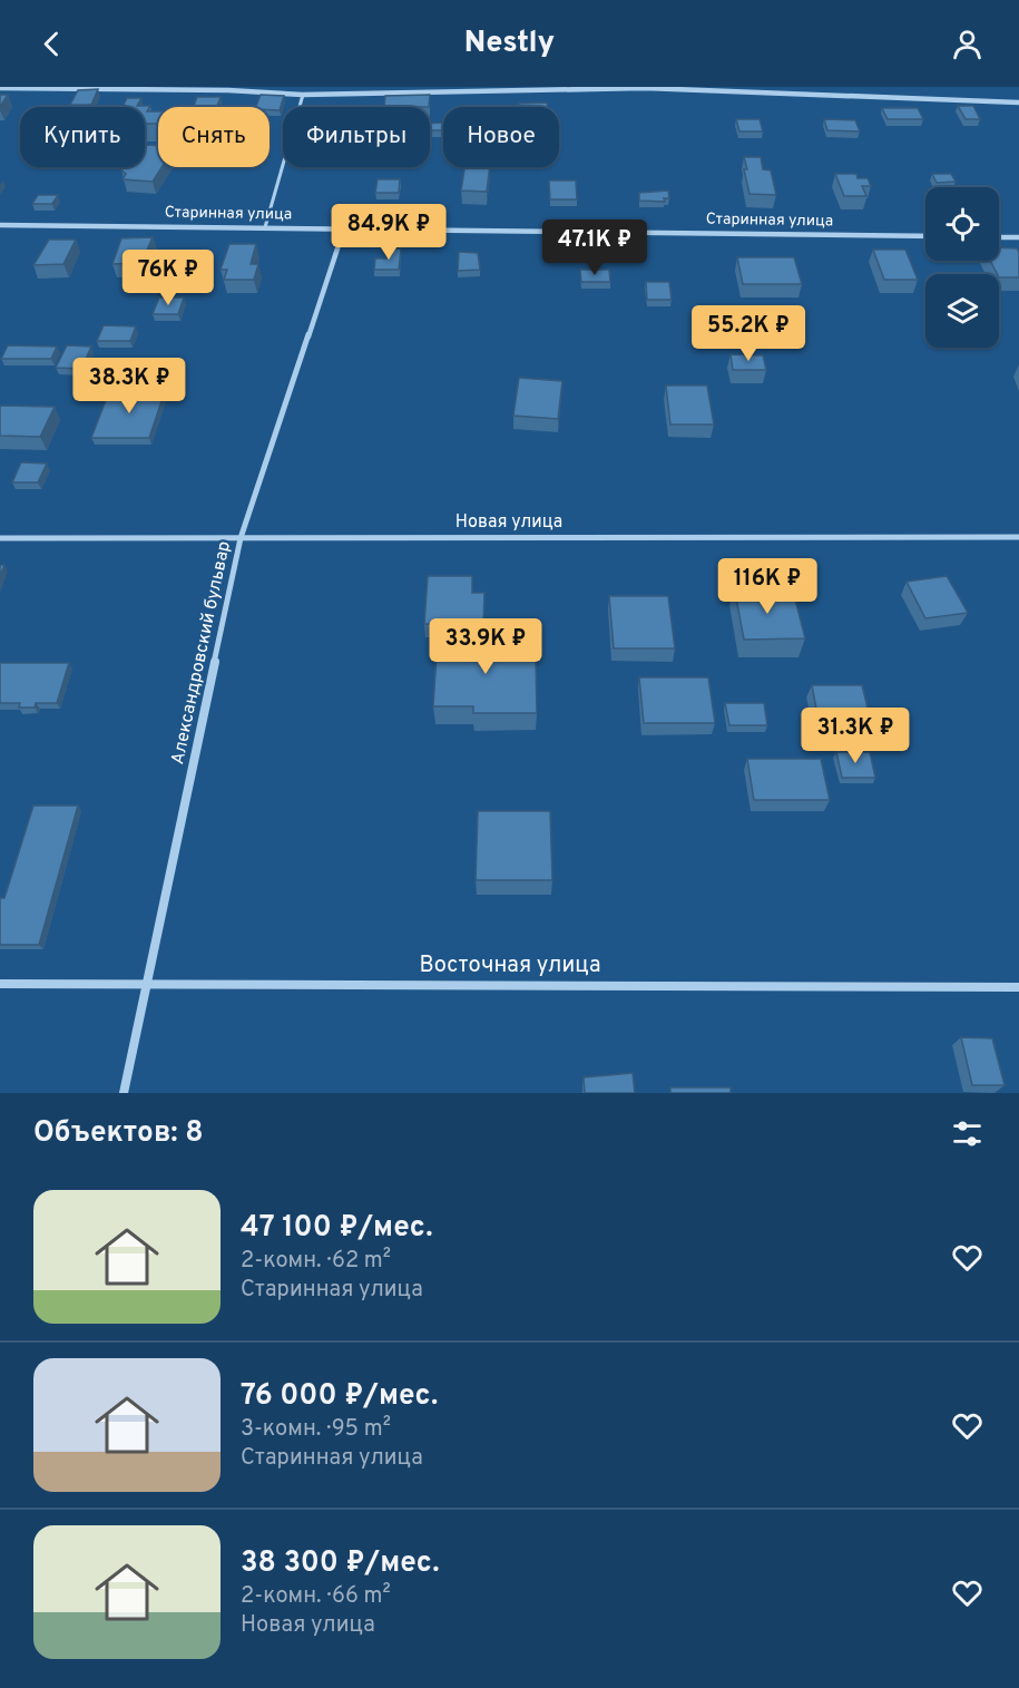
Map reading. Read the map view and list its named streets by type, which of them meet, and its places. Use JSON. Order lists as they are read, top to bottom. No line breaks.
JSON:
{"streets":{"street":["Старинная улица","Новая улица","Александровский бульвар","Восточная улица"]},"crossings":[["Старинная улица","Александровский бульвар"],["Новая улица","Александровский бульвар"],["Александровский бульвар","Восточная улица"]],"page":{"header":"Nestly","chip":["Купить","Снять","Фильтры","Новое"],"price":["84.9K ₽","47.1K ₽","76K ₽","55.2K ₽","38.3K ₽","116K ₽","33.9K ₽","31.3K ₽"],"heading":"Объектов: 8","list":[{"name":"47 100 ₽/мес.","note":"2-комн. · 62 m² · Старинная улица"},{"name":"76 000 ₽/мес.","note":"3-комн. · 95 m² · Старинная улица"},{"name":"38 300 ₽/мес.","note":"2-комн. · 66 m² · Новая улица"}]}}
